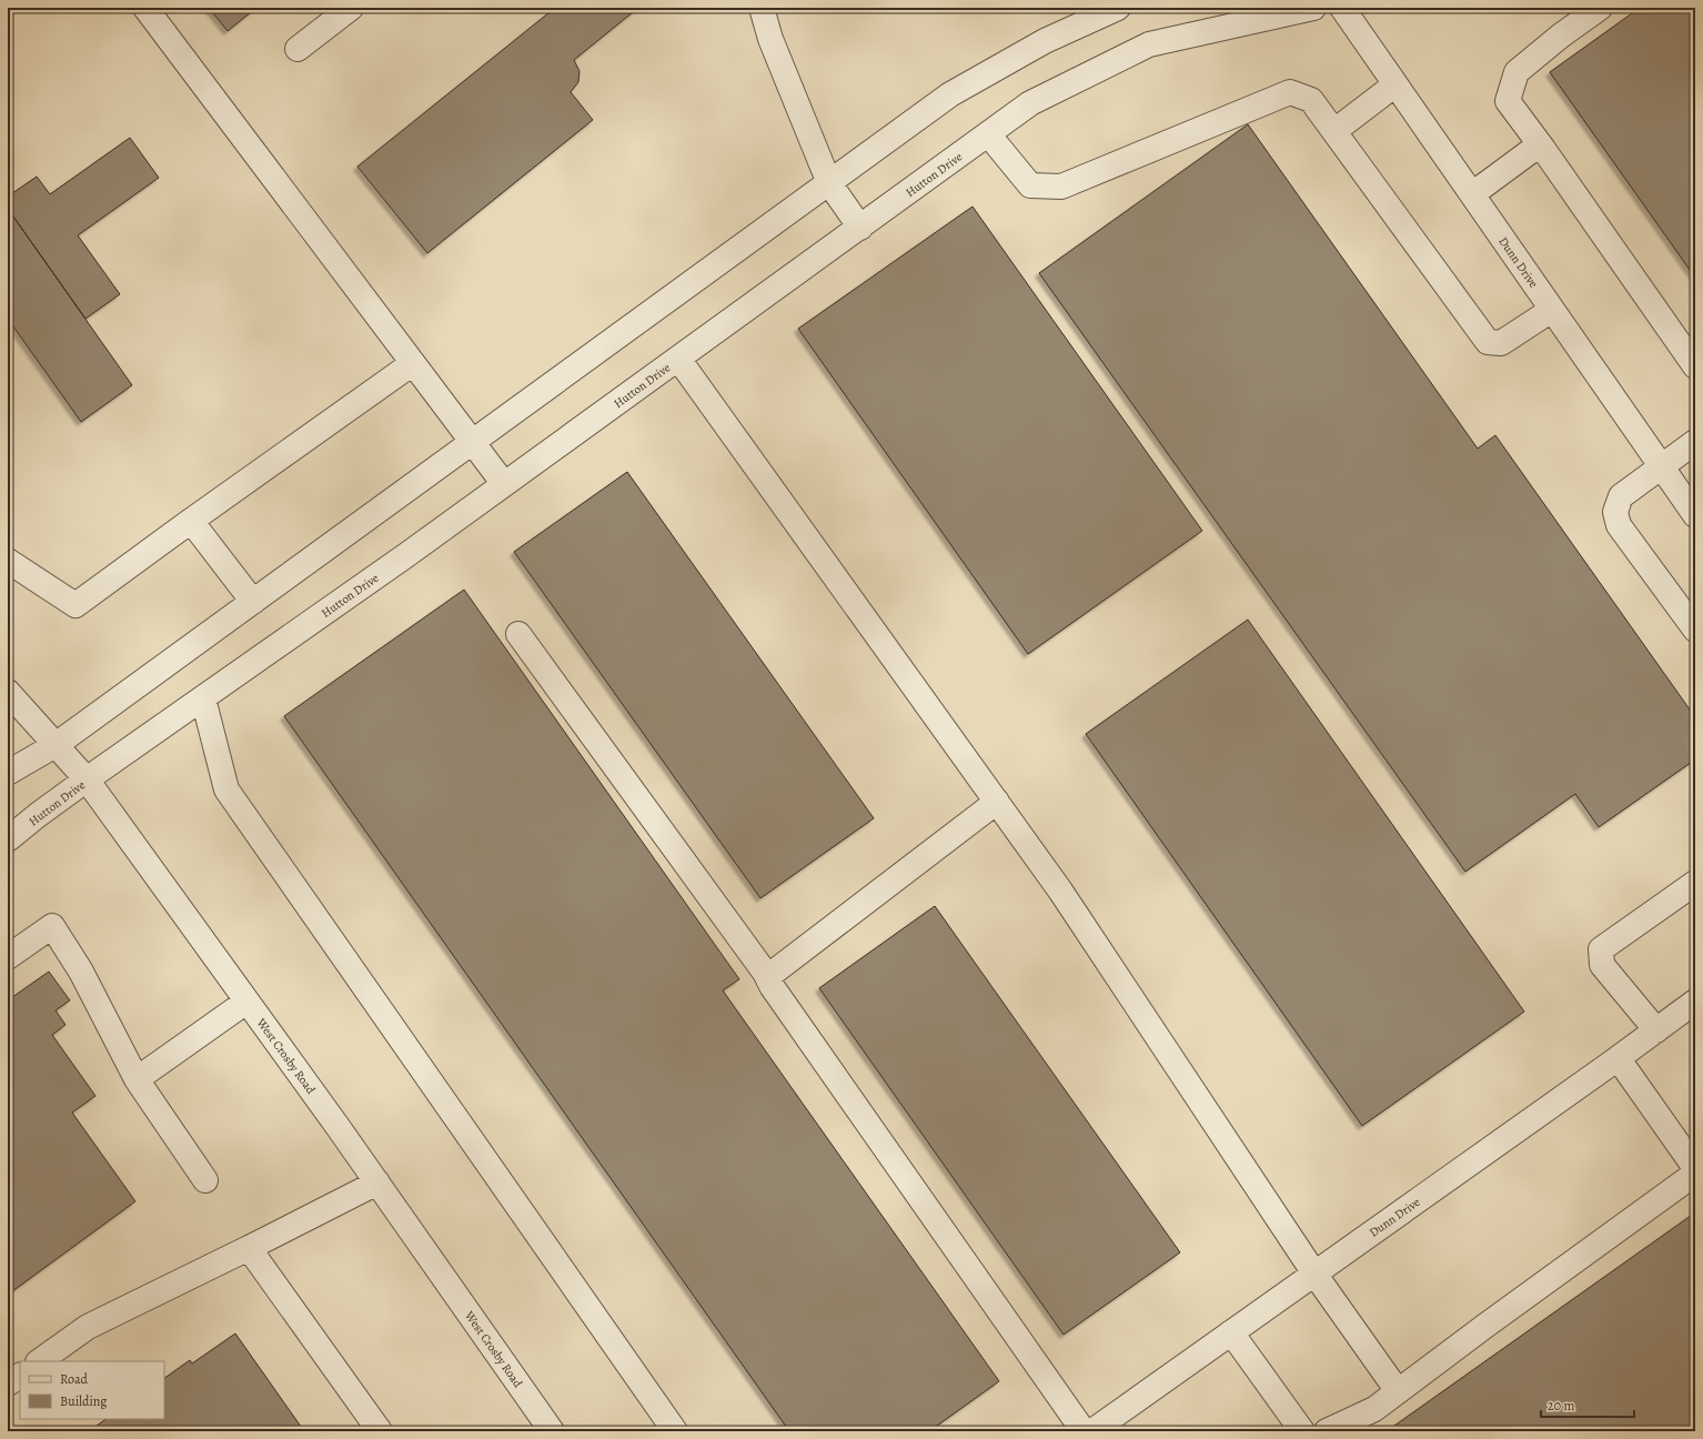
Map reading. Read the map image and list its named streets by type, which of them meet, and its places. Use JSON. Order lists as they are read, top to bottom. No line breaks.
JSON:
{"streets":{"street":["Hutton Drive","Dunn Drive","West Crosby Road"]},"crossings":[["Hutton Drive","West Crosby Road"]],"legend":["Road","Building"],"scale_bar":"20 m"}
